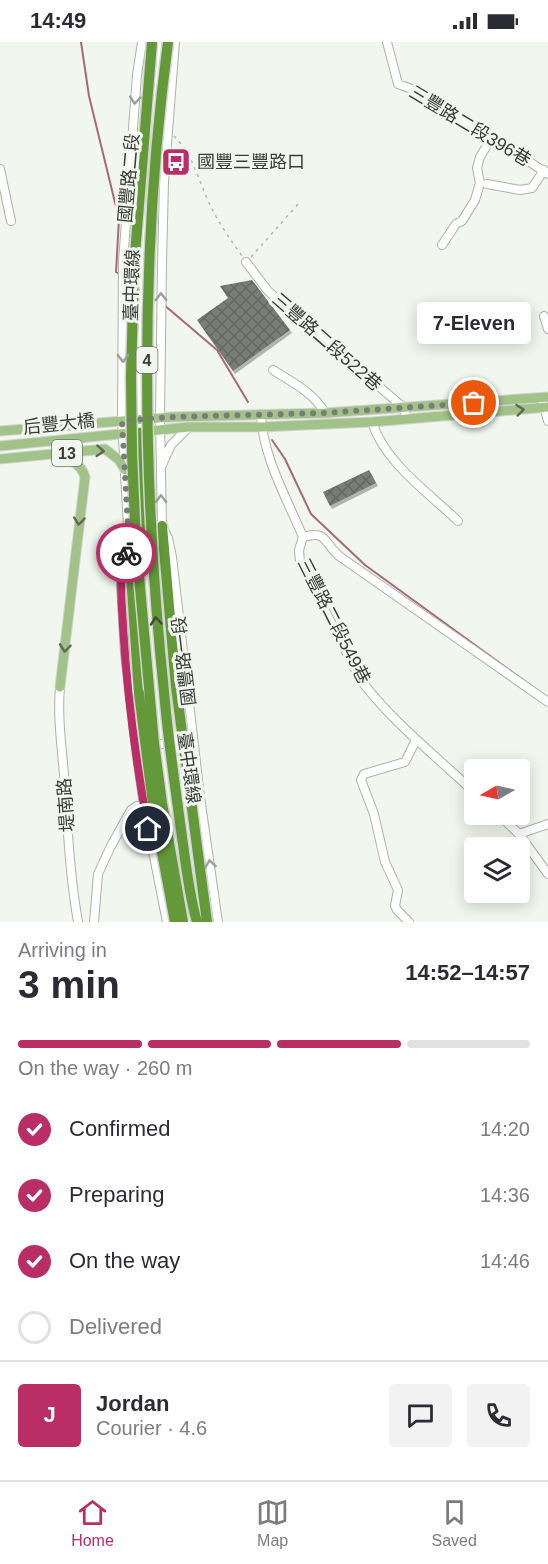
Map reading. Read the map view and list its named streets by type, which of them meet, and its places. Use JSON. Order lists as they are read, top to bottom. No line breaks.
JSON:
{"streets":{"highway":["臺中環線","4"],"main road":["后豐大橋","13"],"street":["三豐路二段396巷","國豐路二段","三豐路二段522巷","三豐路二段549巷","國豐路一段","堤南路"]},"crossings":[["國豐路二段","后豐大橋"],["國豐路二段","13"],["國豐路二段","國豐路一段"],["三豐路二段522巷","13"],["后豐大橋","13"],["13","三豐路二段549巷"]],"one_way":["國豐路一段"],"places":{"bus stop":["國豐三豐路口"],"other":["7-Eleven"]},"north":"left","page":{"status":"14:49","bubble":"7-Eleven","heading":["3 min","Arriving in","14:52–14:57"],"panel":["Jordan","Courier · 4.6"],"bar":"On the way · 260 m","list":[["Confirmed","14:20"],["Preparing","14:36"],["On the way","14:46"],"Delivered"],"round":"J","tabs":["Home","Map","Saved"]}}
